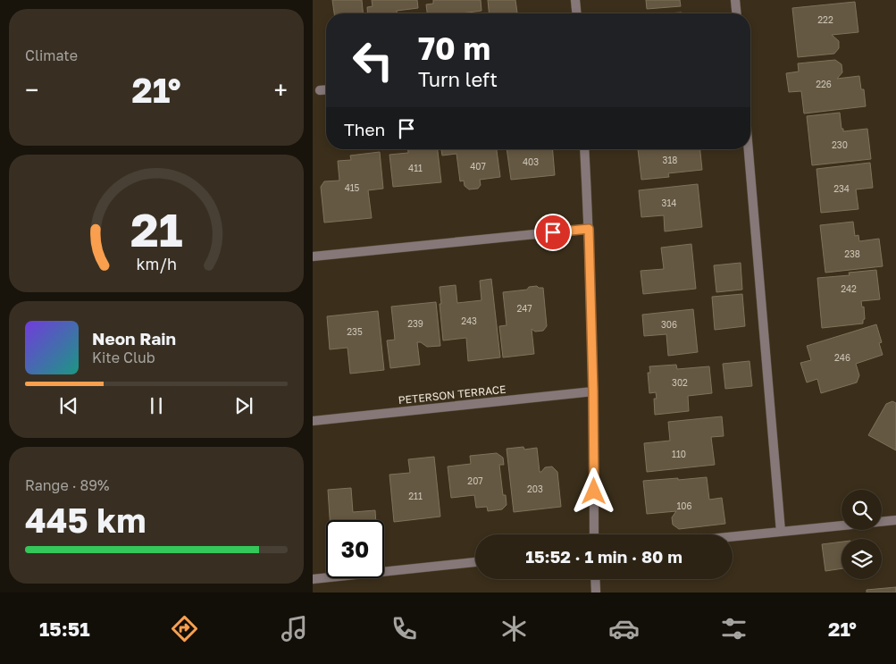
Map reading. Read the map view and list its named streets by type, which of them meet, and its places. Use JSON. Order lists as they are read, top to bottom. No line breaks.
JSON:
{"streets":{"street":["PETERSON TERRACE"]},"house_numbers":["222","226","230","318","403","407","411","415","234","314","238","242","247","243","239","306","235","246","302","110","207","203","211","106"],"page":{"tile":["Climate",["Range · 89%","445 km"]],"turn":["70 m","Turn left"],"heat":["−","21°","+"],"then":"Then","song":["Neon Rain","Kite Club"],"limit":"30","trip":"15:52 · 1 min · 80 m","tabs":["15:51","21°"],"gauge":["21","km/h"]}}
